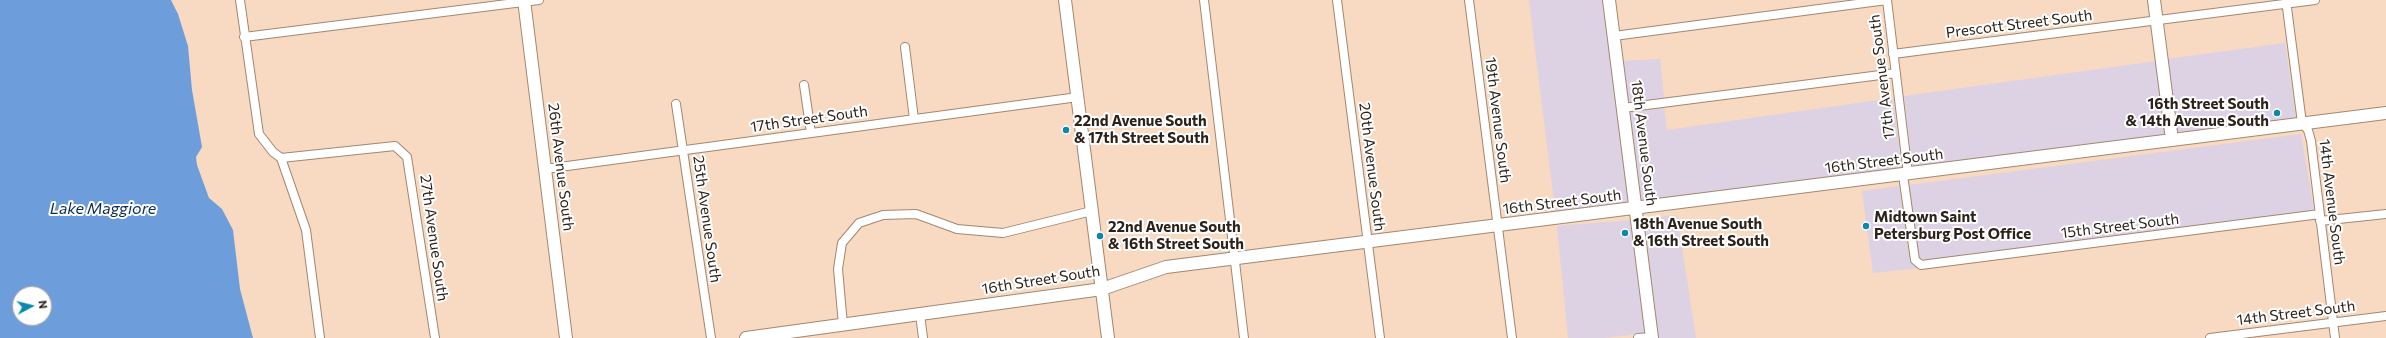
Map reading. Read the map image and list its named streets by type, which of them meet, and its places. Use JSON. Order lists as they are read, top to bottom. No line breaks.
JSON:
{"streets":{"street":["Prescott Street South","17th Avenue South","17th Street South","19th Avenue South","18th Avenue South","16th Street South","26th Avenue South","20th Avenue South","14th Avenue South","25th Avenue South","15th Street South","27th Avenue South","14th Street South"]},"crossings":[["Prescott Street South","17th Avenue South"],["Prescott Street South","14th Avenue South"],["17th Avenue South","16th Street South"],["17th Avenue South","15th Street South"],["17th Street South","26th Avenue South"],["17th Street South","25th Avenue South"],["19th Avenue South","16th Street South"],["18th Avenue South","16th Street South"],["16th Street South","20th Avenue South"],["16th Street South","14th Avenue South"],["14th Avenue South","15th Street South"],["14th Avenue South","14th Street South"]],"water":["Lake Maggiore"],"places":["16th Street South & 14th Avenue South","22nd Avenue South & 17th Street South","Midtown Saint Petersburg Post Office","18th Avenue South & 16th Street South","22nd Avenue South & 16th Street South"],"north":"right"}
